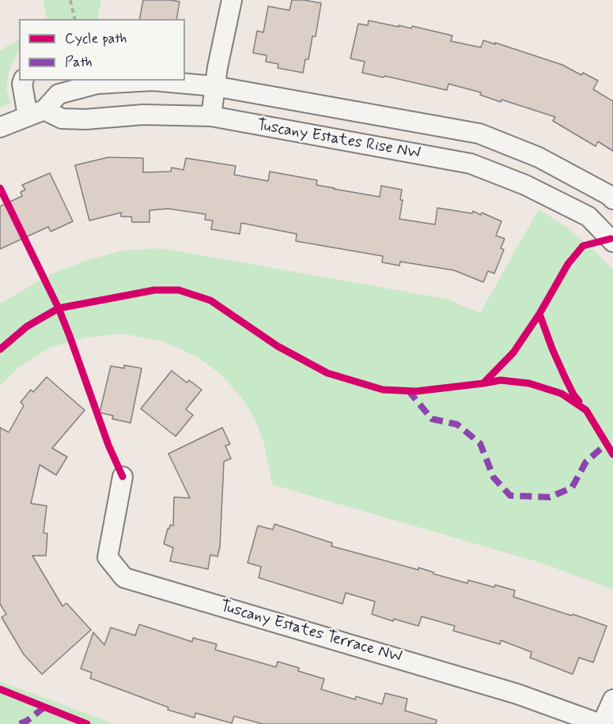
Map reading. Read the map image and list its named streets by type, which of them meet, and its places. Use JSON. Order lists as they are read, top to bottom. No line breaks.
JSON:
{"streets":{"street":["Tuscany Estates Rise NW","Tuscany Estates Terrace NW"]},"legend":["Cycle path","Path"]}
